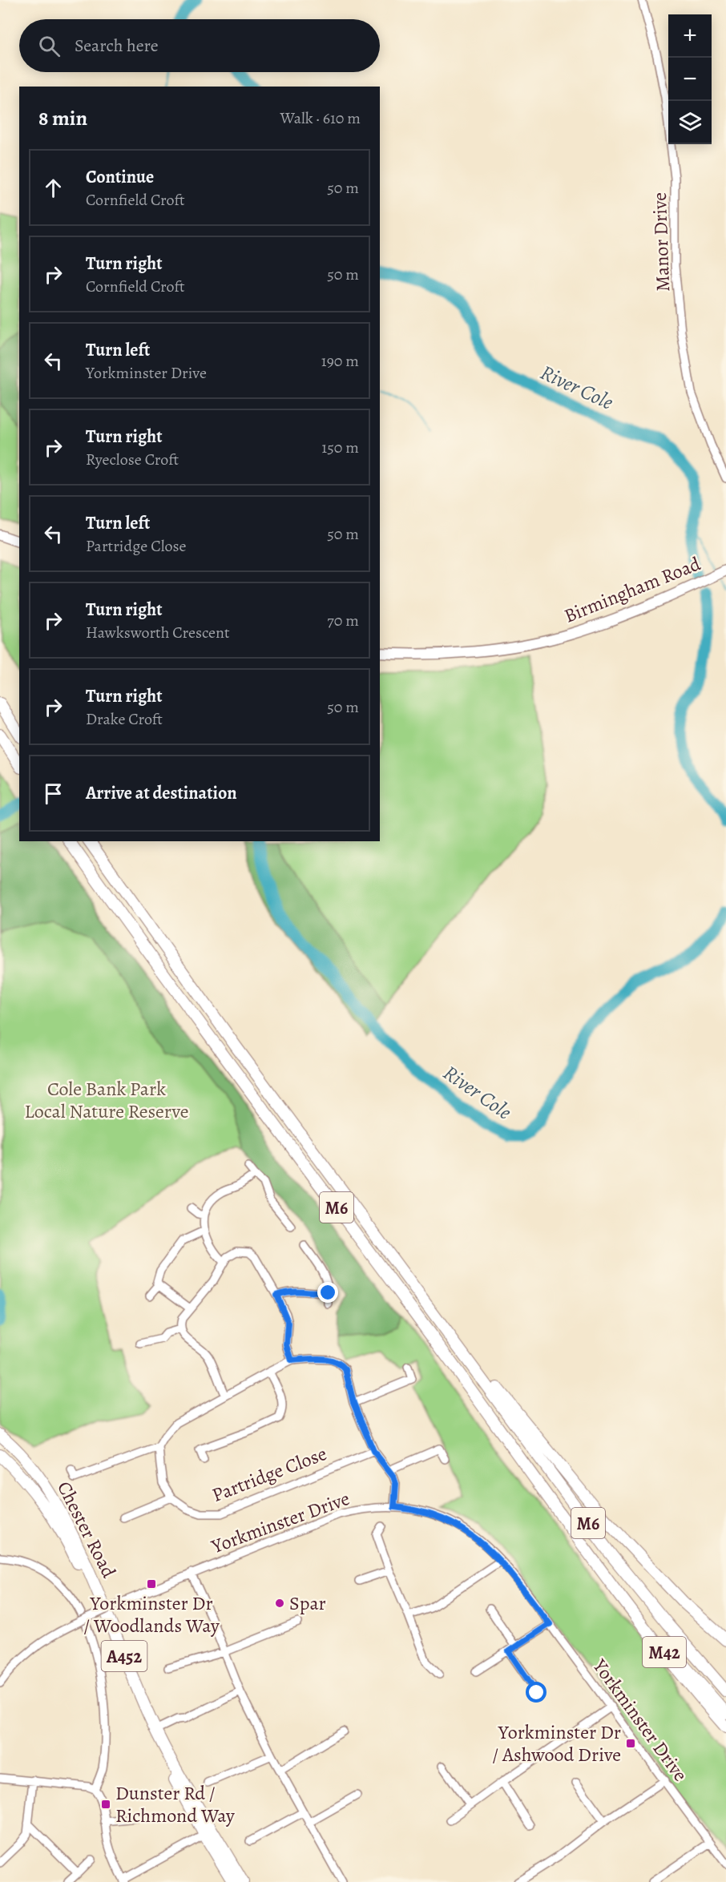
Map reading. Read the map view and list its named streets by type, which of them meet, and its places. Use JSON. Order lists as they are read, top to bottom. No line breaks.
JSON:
{"streets":{"highway":["M6","Chester Road","M42","A452"],"main road":["Birmingham Road"],"street":["Manor Drive","Partridge Close","Yorkminster Drive"]},"crossings":[["M6","M42"]],"water":["River Cole"],"parks":["Cole Bank Park Local Nature Reserve"],"places":{"transit":["Yorkminster Dr / Woodlands Way","Yorkminster Dr / Ashwood Drive","Dunster Rd / Richmond Way"],"other":["Spar"]},"page":{"map_buttons":["+","−"],"search":"Search here","heading":["8 min","Walk · 610 m"],"list":[["Continue","Cornfield Croft","50 m"],["Turn right","Cornfield Croft","50 m"],["Turn left","Yorkminster Drive","190 m"],["Turn right","Ryeclose Croft","150 m"],["Turn left","Partridge Close","50 m"],["Turn right","Hawksworth Crescent","70 m"],["Turn right","Drake Croft","50 m"],"Arrive at destination"]}}
